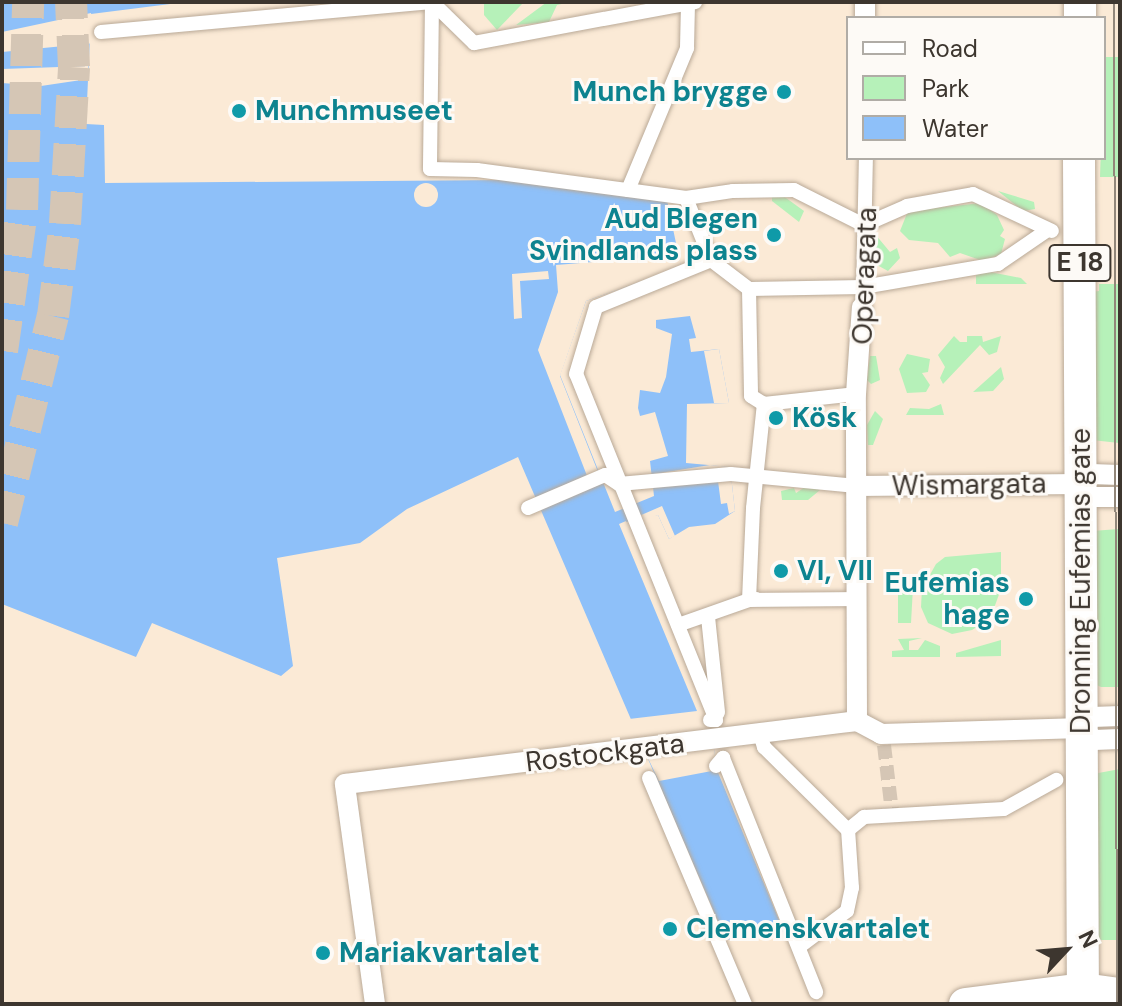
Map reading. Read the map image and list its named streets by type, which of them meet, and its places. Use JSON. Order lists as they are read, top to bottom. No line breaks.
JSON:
{"streets":{"highway":["E 18","Dronning Eufemias gate"],"street":["Operagata","Wismargata","Rostockgata"]},"crossings":[["Operagata","Wismargata"],["Operagata","Rostockgata"],["Wismargata","Dronning Eufemias gate"]],"places":["Munch brygge","Munchmuseet","Aud Blegen Svindlands plass","Kösk","VI, VII","Eufemias hage","Clemenskvartalet","Mariakvartalet"],"legend":["Road","Park","Water"],"north":"top right"}
